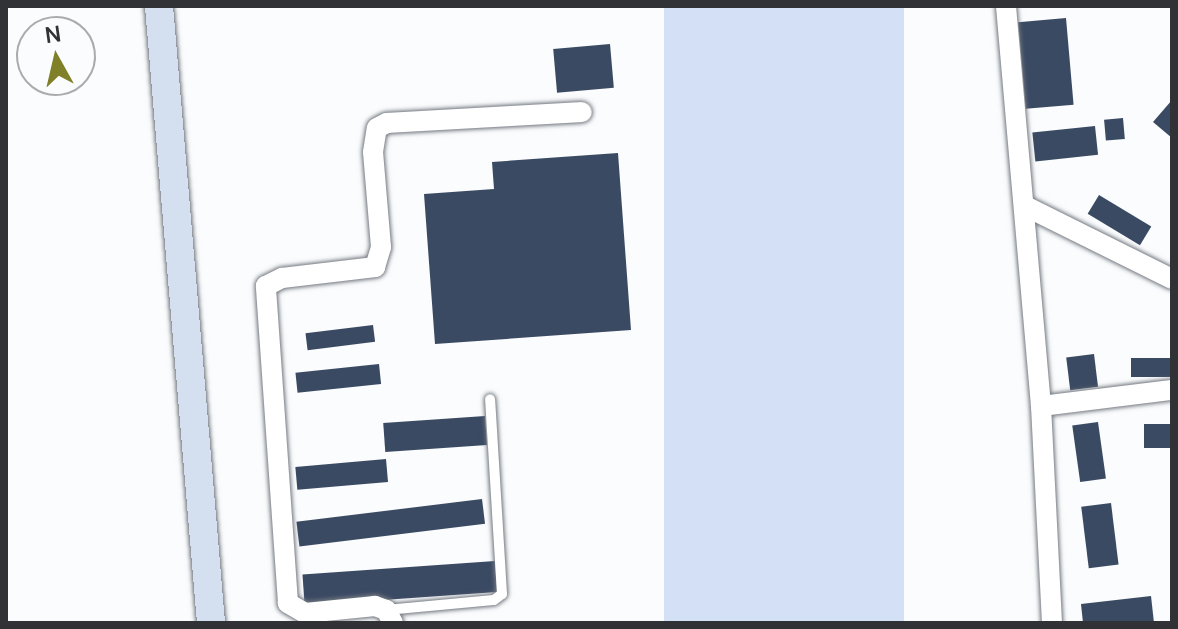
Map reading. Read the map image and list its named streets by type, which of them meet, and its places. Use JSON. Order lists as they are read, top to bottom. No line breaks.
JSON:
{"north":"top"}
